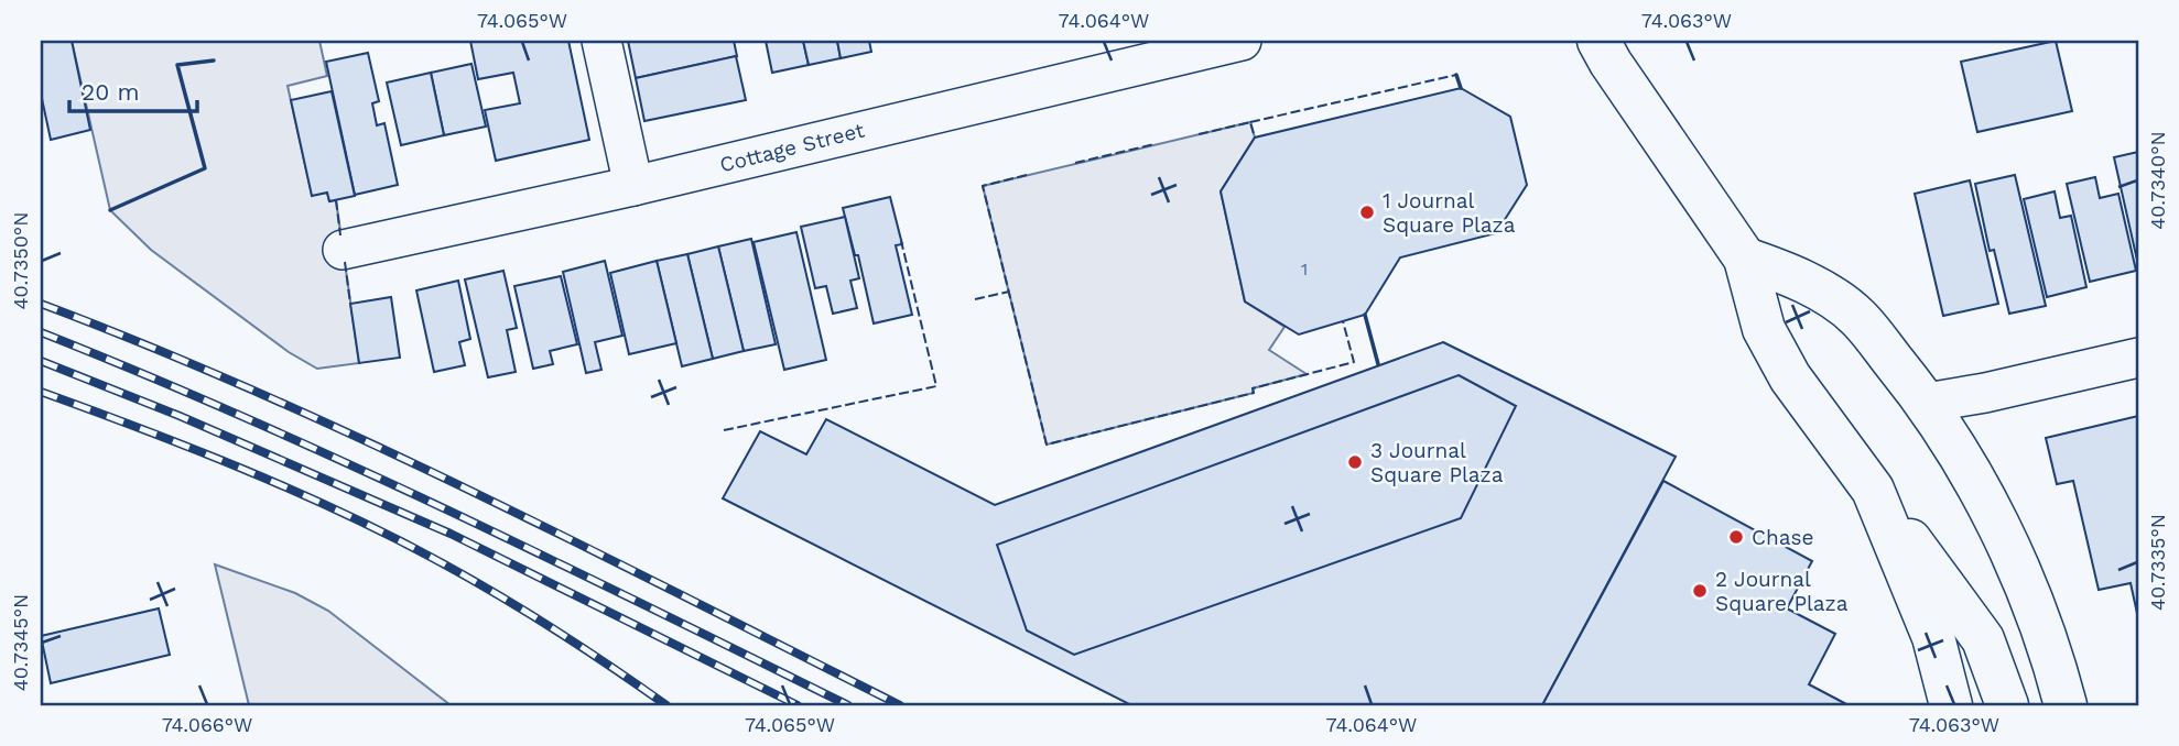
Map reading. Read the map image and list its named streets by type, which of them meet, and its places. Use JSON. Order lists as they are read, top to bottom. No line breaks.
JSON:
{"streets":{"street":["Cottage Street"]},"places":["1 Journal Square Plaza","3 Journal Square Plaza","Chase","2 Journal Square Plaza"],"house_numbers":["1"],"scale_bar":"20 m","coordinates":["74.065°W","74.064°W","74.063°W","40.7340°N","40.7350°N","40.7335°N","40.7345°N","74.066°W"]}
